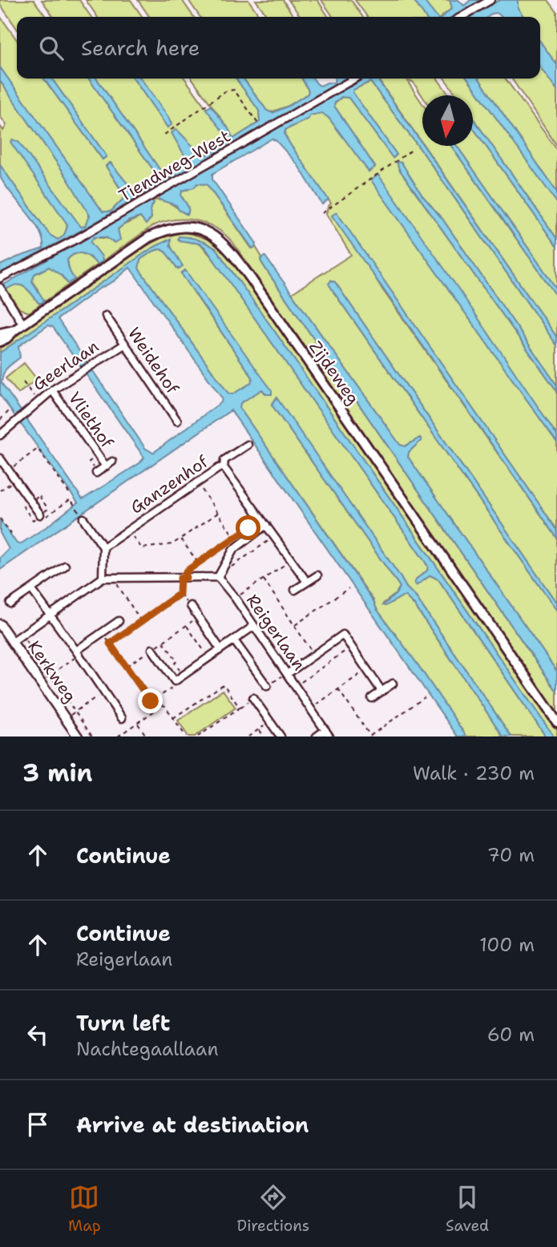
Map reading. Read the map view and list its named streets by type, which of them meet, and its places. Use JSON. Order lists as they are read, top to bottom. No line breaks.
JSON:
{"streets":{"main road":["Zijdeweg"],"street":["Tiendweg-West","Weidehof","Geerlaan","Vliethof","Ganzenhof","Reigerlaan","Kerkweg"]},"crossings":[["Weidehof","Geerlaan"],["Geerlaan","Vliethof"]],"north":"bottom","page":{"search":"Search here","heading":["3 min","Walk · 230 m"],"list":[["Continue","70 m"],["Continue","Reigerlaan","100 m"],["Turn left","Nachtegaallaan","60 m"],"Arrive at destination"],"nav":["Map","Directions","Saved"]}}
